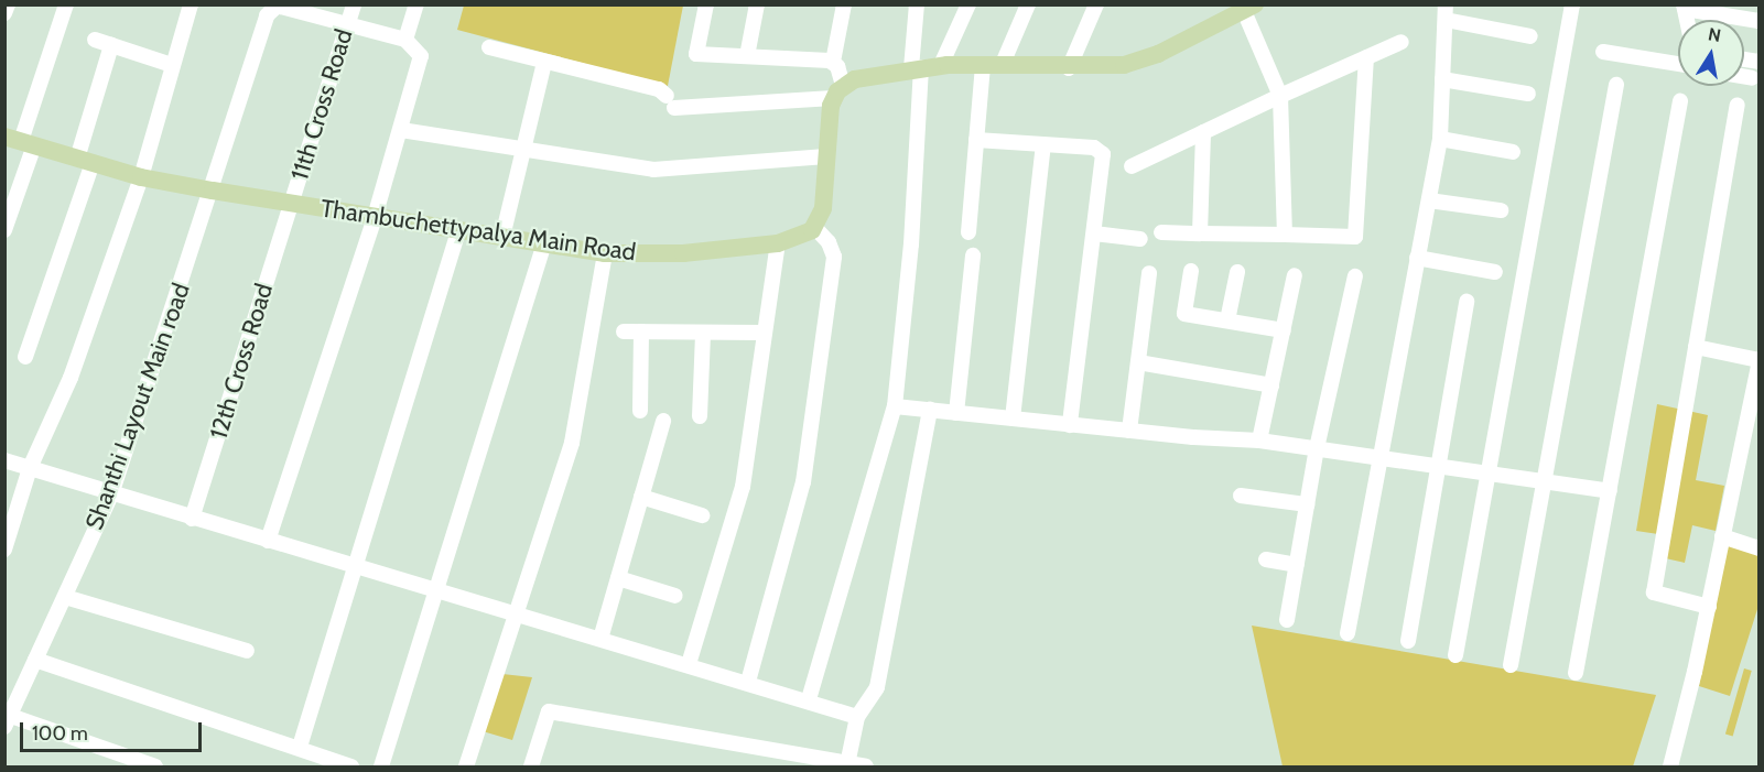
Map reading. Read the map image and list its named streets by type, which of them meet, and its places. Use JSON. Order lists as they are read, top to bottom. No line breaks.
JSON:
{"streets":{"main road":["Thambuchettypalya Main Road"],"street":["11th Cross Road","12th Cross Road","Shanthi Layout Main road"]},"crossings":[["11th Cross Road","Thambuchettypalya Main Road"],["11th Cross Road","12th Cross Road"],["Thambuchettypalya Main Road","12th Cross Road"],["Thambuchettypalya Main Road","Shanthi Layout Main road"]],"scale_bar":"100 m","north":"top"}
